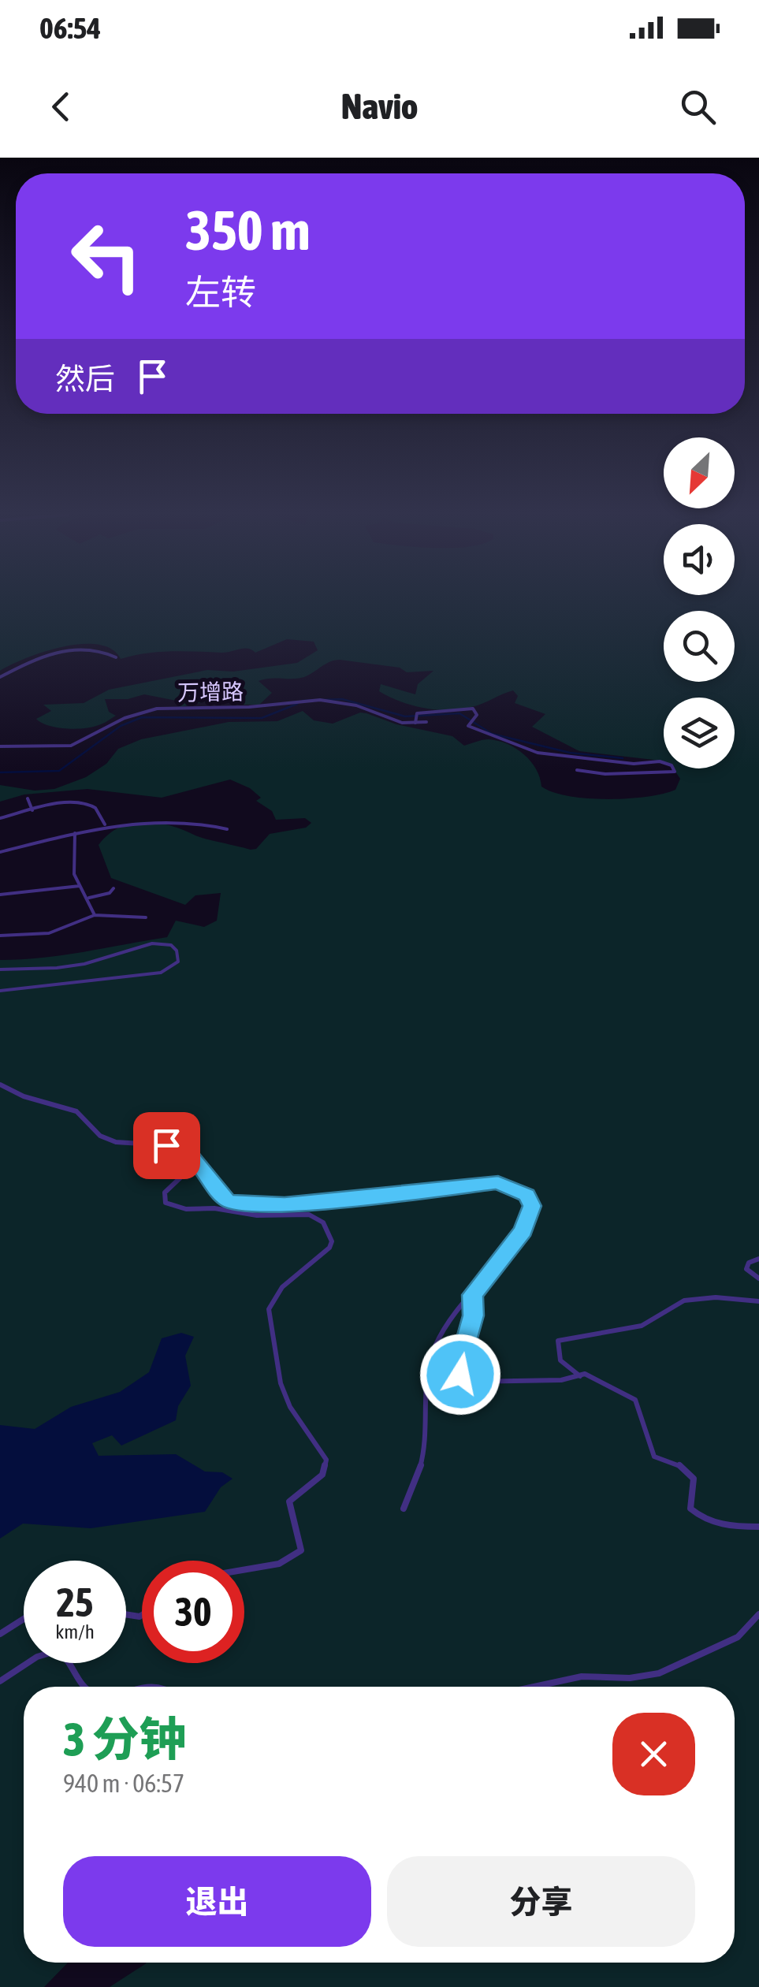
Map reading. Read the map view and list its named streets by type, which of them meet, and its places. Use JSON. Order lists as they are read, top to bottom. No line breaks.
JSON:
{"streets":{"street":["万增路"]},"north":"bottom left","page":{"status":"06:54","header":"Navio","turn":["350 m","左转"],"then":"然后","speed":"25 km/h","limit":"30","heading":["3 分钟","940 m · 06:57"],"buttons":["退出","分享"]}}
